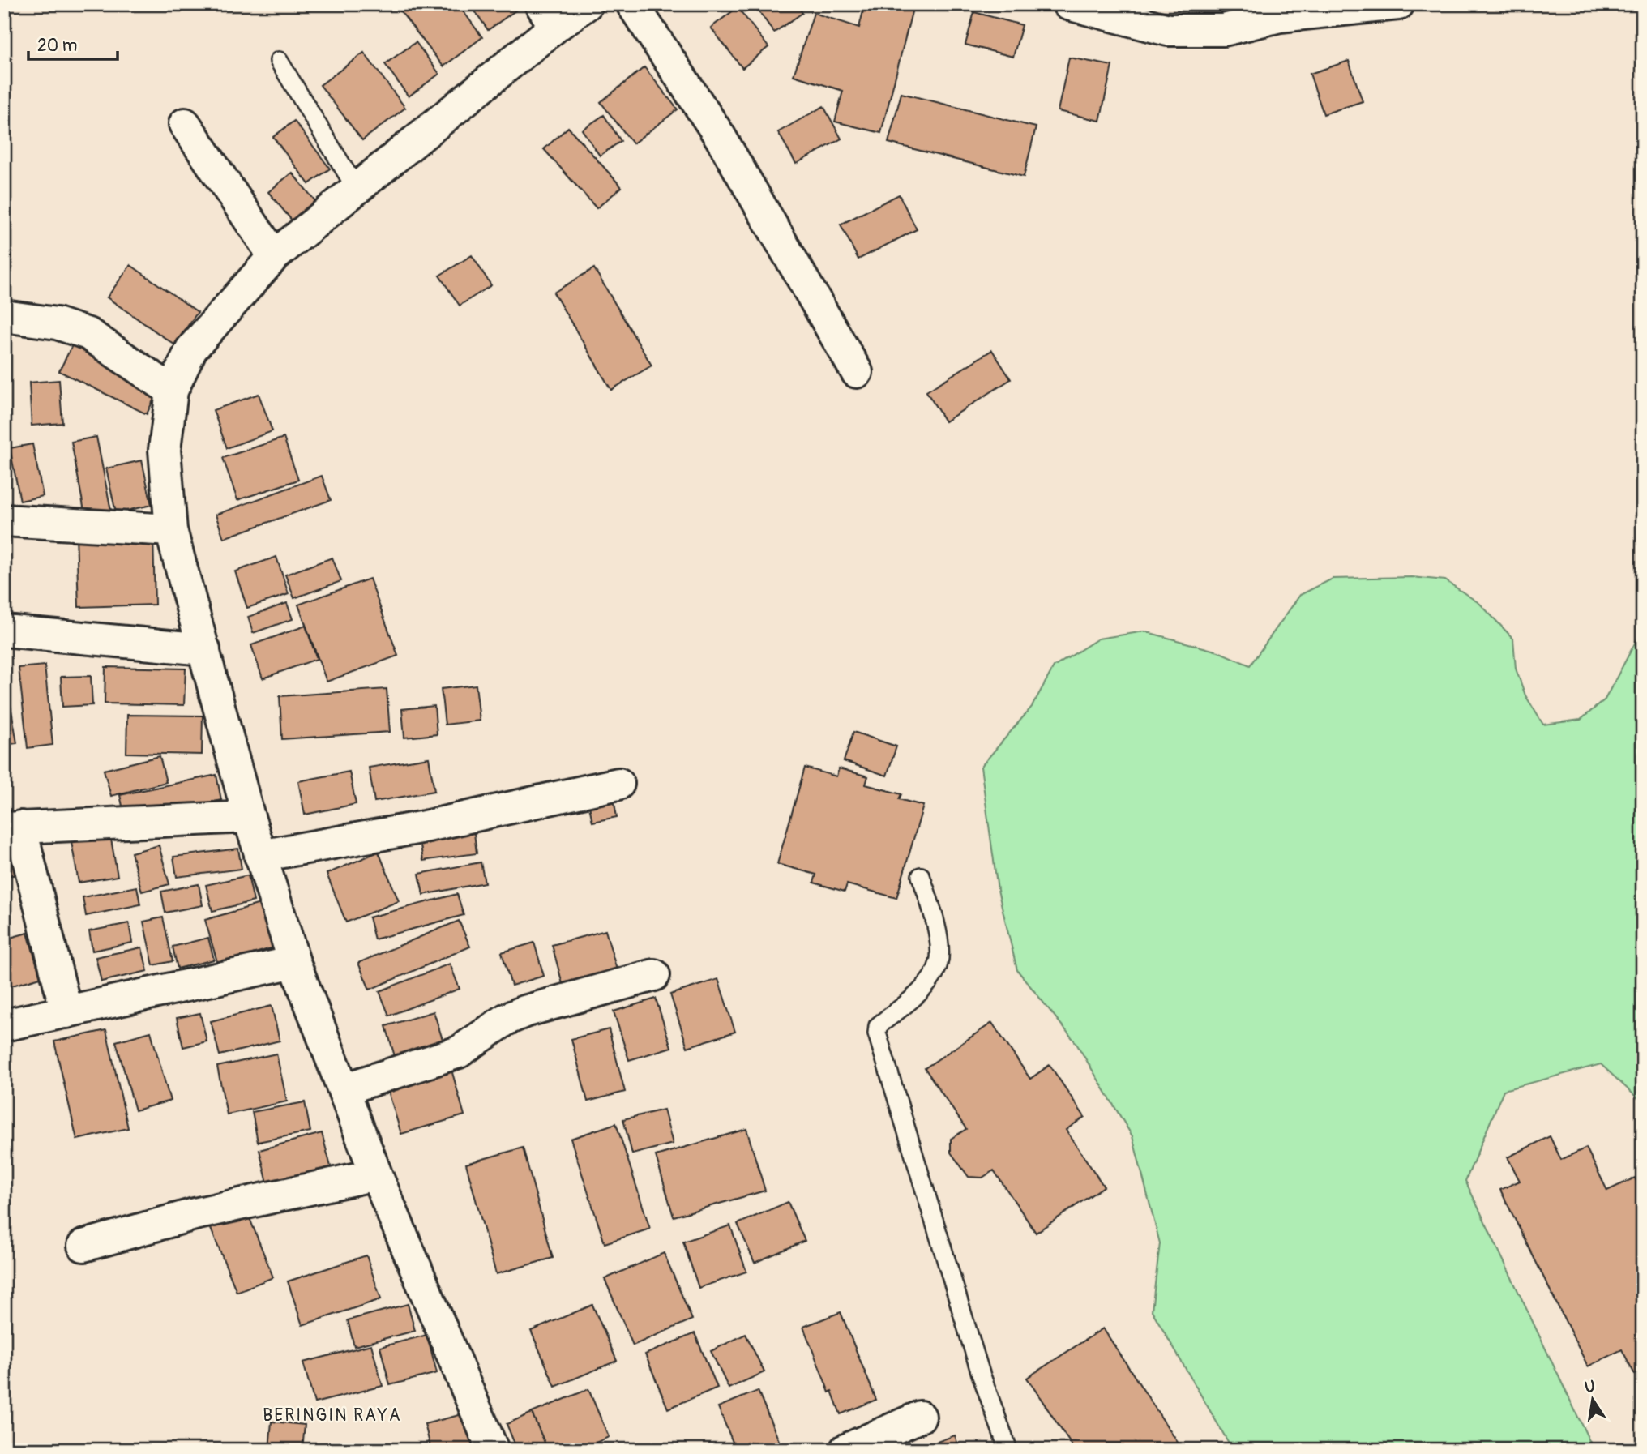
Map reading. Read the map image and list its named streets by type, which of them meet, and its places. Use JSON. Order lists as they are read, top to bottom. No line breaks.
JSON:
{"districts":["BERINGIN RAYA"],"scale_bar":"20 m","north":"top"}
